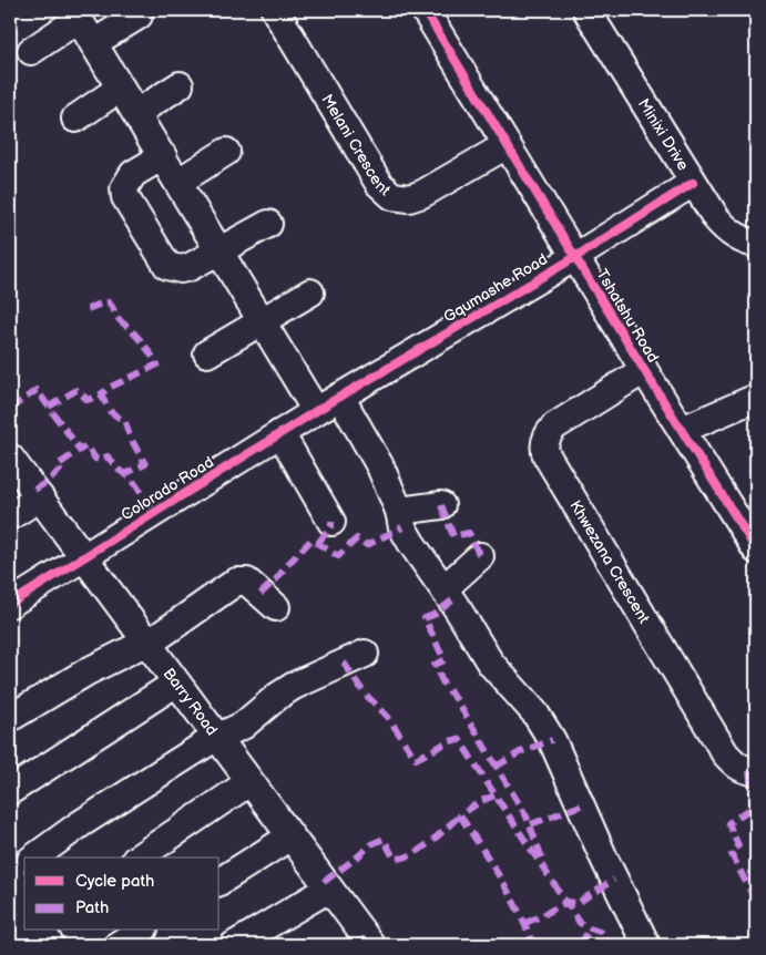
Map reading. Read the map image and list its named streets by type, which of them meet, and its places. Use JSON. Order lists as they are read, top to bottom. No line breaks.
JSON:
{"streets":{"street":["Minixi Drive","Melani Crescent","Gqumashe Road","Tshatshu Road","Colorado Road","Khwezana Crescent","Barry Road"]},"crossings":[["Minixi Drive","Gqumashe Road"],["Melani Crescent","Tshatshu Road"],["Gqumashe Road","Tshatshu Road"],["Gqumashe Road","Colorado Road"],["Tshatshu Road","Khwezana Crescent"],["Colorado Road","Barry Road"]],"legend":["Cycle path","Path"]}
